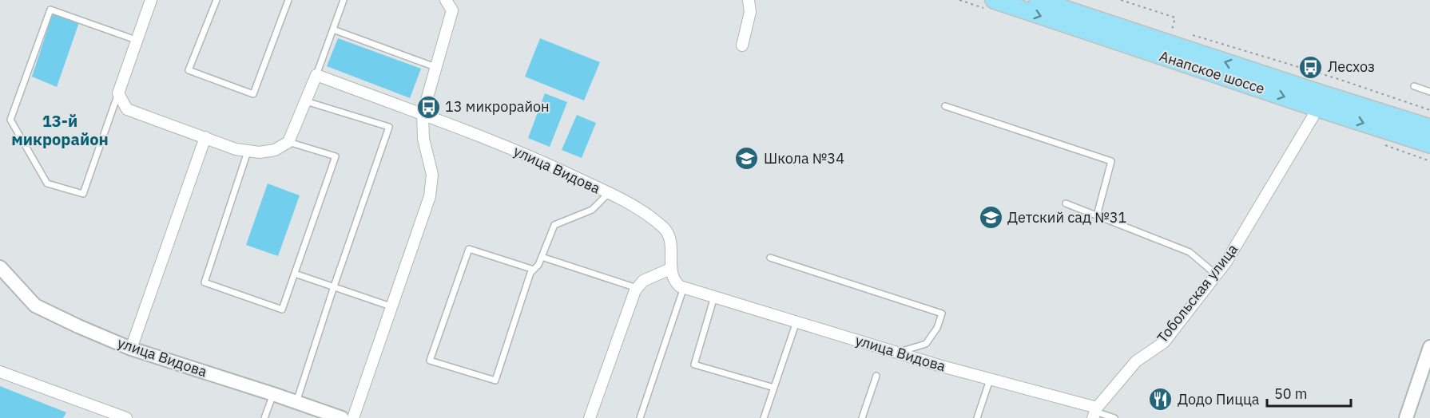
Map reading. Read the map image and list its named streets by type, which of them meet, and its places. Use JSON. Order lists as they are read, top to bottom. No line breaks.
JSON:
{"streets":{"highway":["Анапское шоссе"],"street":["улица Видова","Тобольская улица"]},"crossings":[["Анапское шоссе","Тобольская улица"],["улица Видова","Тобольская улица"]],"districts":["13-й микрорайон"],"places":{"bus stop":["Лесхоз","13 микрорайон"],"school or university":["Школа №34","Детский сад №31"],"restaurant":["Додо Пицца"]},"scale_bar":"50 m"}
